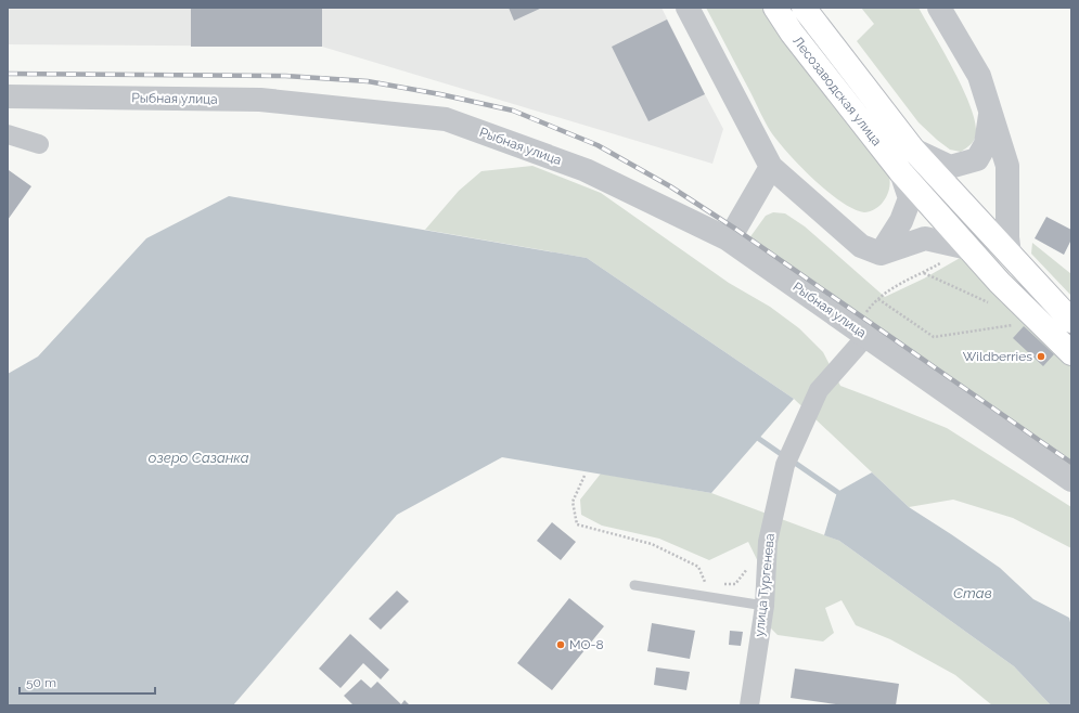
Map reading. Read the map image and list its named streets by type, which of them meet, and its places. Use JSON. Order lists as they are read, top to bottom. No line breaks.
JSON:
{"streets":{"main road":["Лесозаводская улица"],"street":["Рыбная улица","улица Тургенева"]},"crossings":[["Рыбная улица","улица Тургенева"]],"water":["озеро Сазанка","Став"],"places":["Wildberries","MO-8"],"scale_bar":"50 m"}
